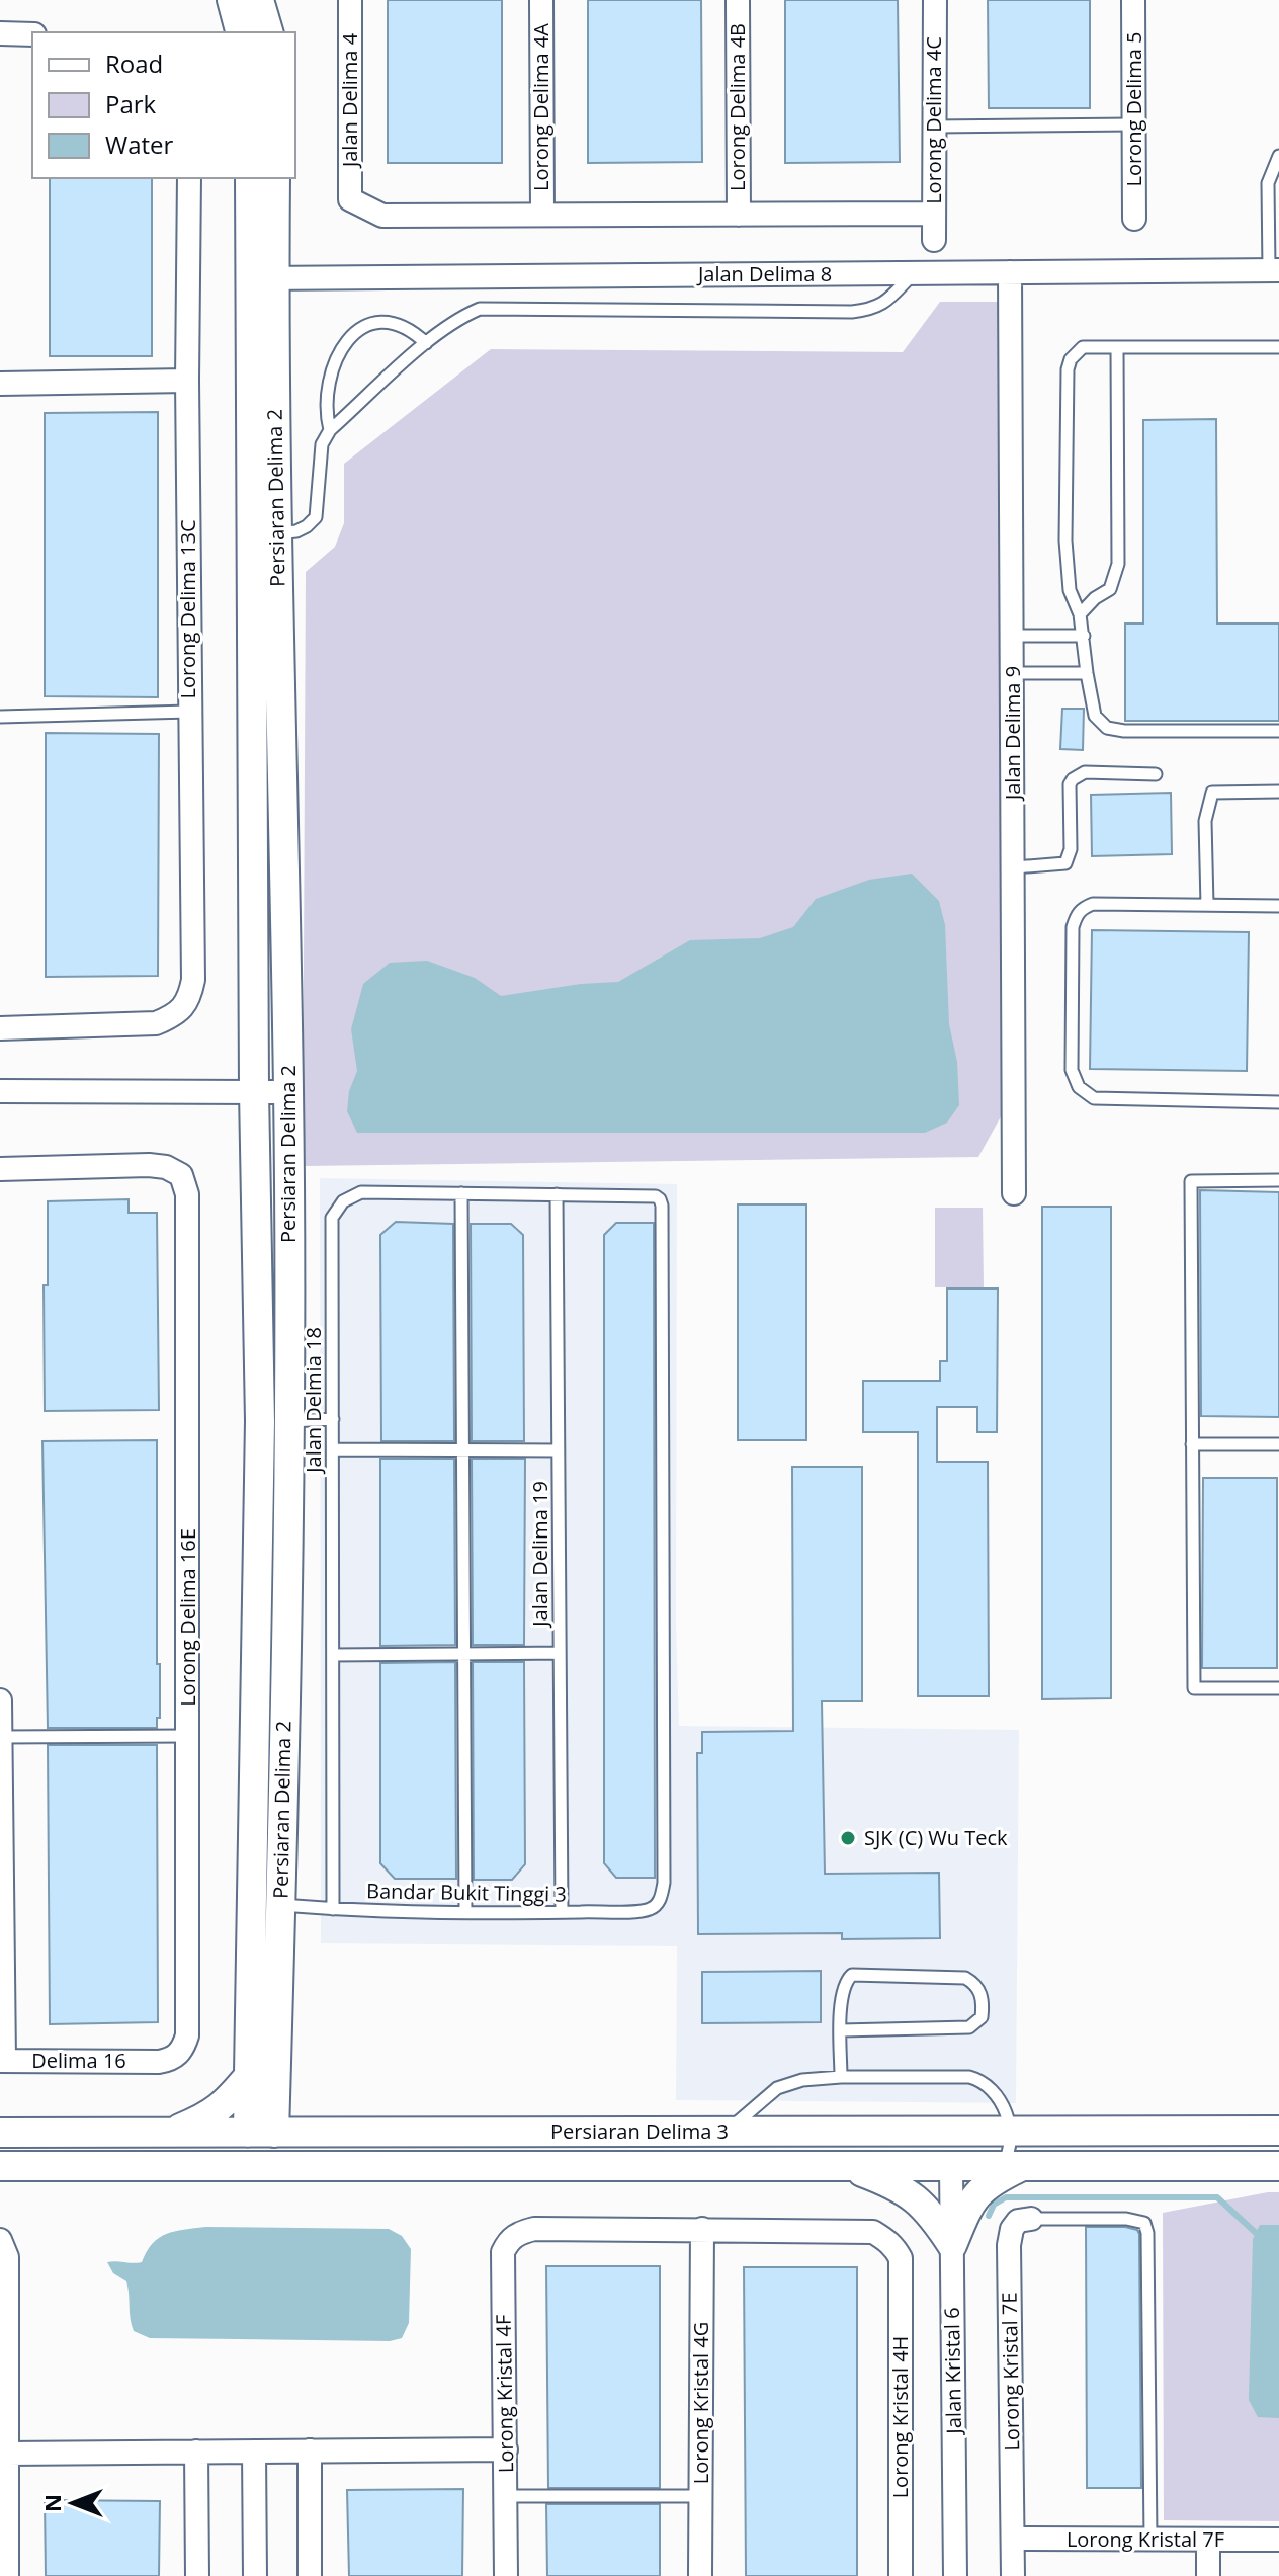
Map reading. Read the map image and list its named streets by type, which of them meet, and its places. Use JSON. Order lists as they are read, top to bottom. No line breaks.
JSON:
{"streets":{"street":["Jalan Delima 4","Lorong Delima 4A","Lorong Delima 4B","Lorong Delima 5","Lorong Delima 4C","Jalan Delima 8","Persiaran Delima 2","Lorong Delima 13C","Jalan Delima 9","Lorong Delima 16E","Delima 16","Persiaran Delima 3","Jalan Kristal 6","Lorong Kristal 7E","Lorong Kristal 4F","Lorong Kristal 4G","Lorong Kristal 4H","Lorong Kristal 7F"],"lane":["Jalan Delmia 18","Jalan Delima 19","Bandar Bukit Tinggi 3"]},"crossings":[["Jalan Delima 4","Lorong Delima 4A"],["Jalan Delima 8","Persiaran Delima 2"],["Jalan Delima 8","Jalan Delima 9"],["Persiaran Delima 2","Bandar Bukit Tinggi 3"],["Persiaran Delima 2","Persiaran Delima 3"],["Jalan Delmia 18","Jalan Delima 19"],["Jalan Delmia 18","Bandar Bukit Tinggi 3"],["Jalan Delima 19","Bandar Bukit Tinggi 3"],["Lorong Delima 16E","Delima 16"],["Persiaran Delima 3","Jalan Kristal 6"],["Lorong Kristal 7E","Lorong Kristal 7F"],["Lorong Kristal 4F","Lorong Kristal 4G"],["Lorong Kristal 4F","Lorong Kristal 4H"],["Lorong Kristal 4G","Lorong Kristal 4H"]],"places":["SJK (C) Wu Teck"],"legend":["Road","Park","Water"],"north":"left"}
